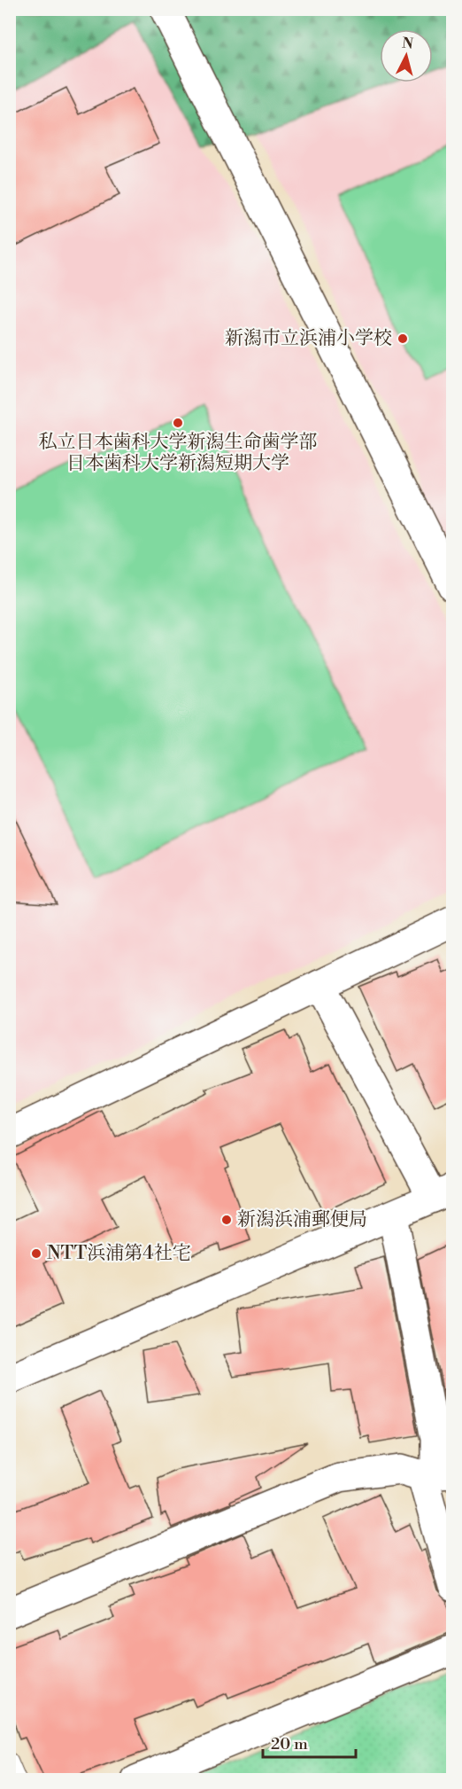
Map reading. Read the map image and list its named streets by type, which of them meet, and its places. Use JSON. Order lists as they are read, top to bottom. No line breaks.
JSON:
{"places":["新潟市立浜浦小学校","私立日本歯科大学新潟生命歯学部 日本歯科大学新潟短期大学","新潟浜浦郵便局","NTT浜浦第4社宅"],"scale_bar":"20 m","north":"top"}
